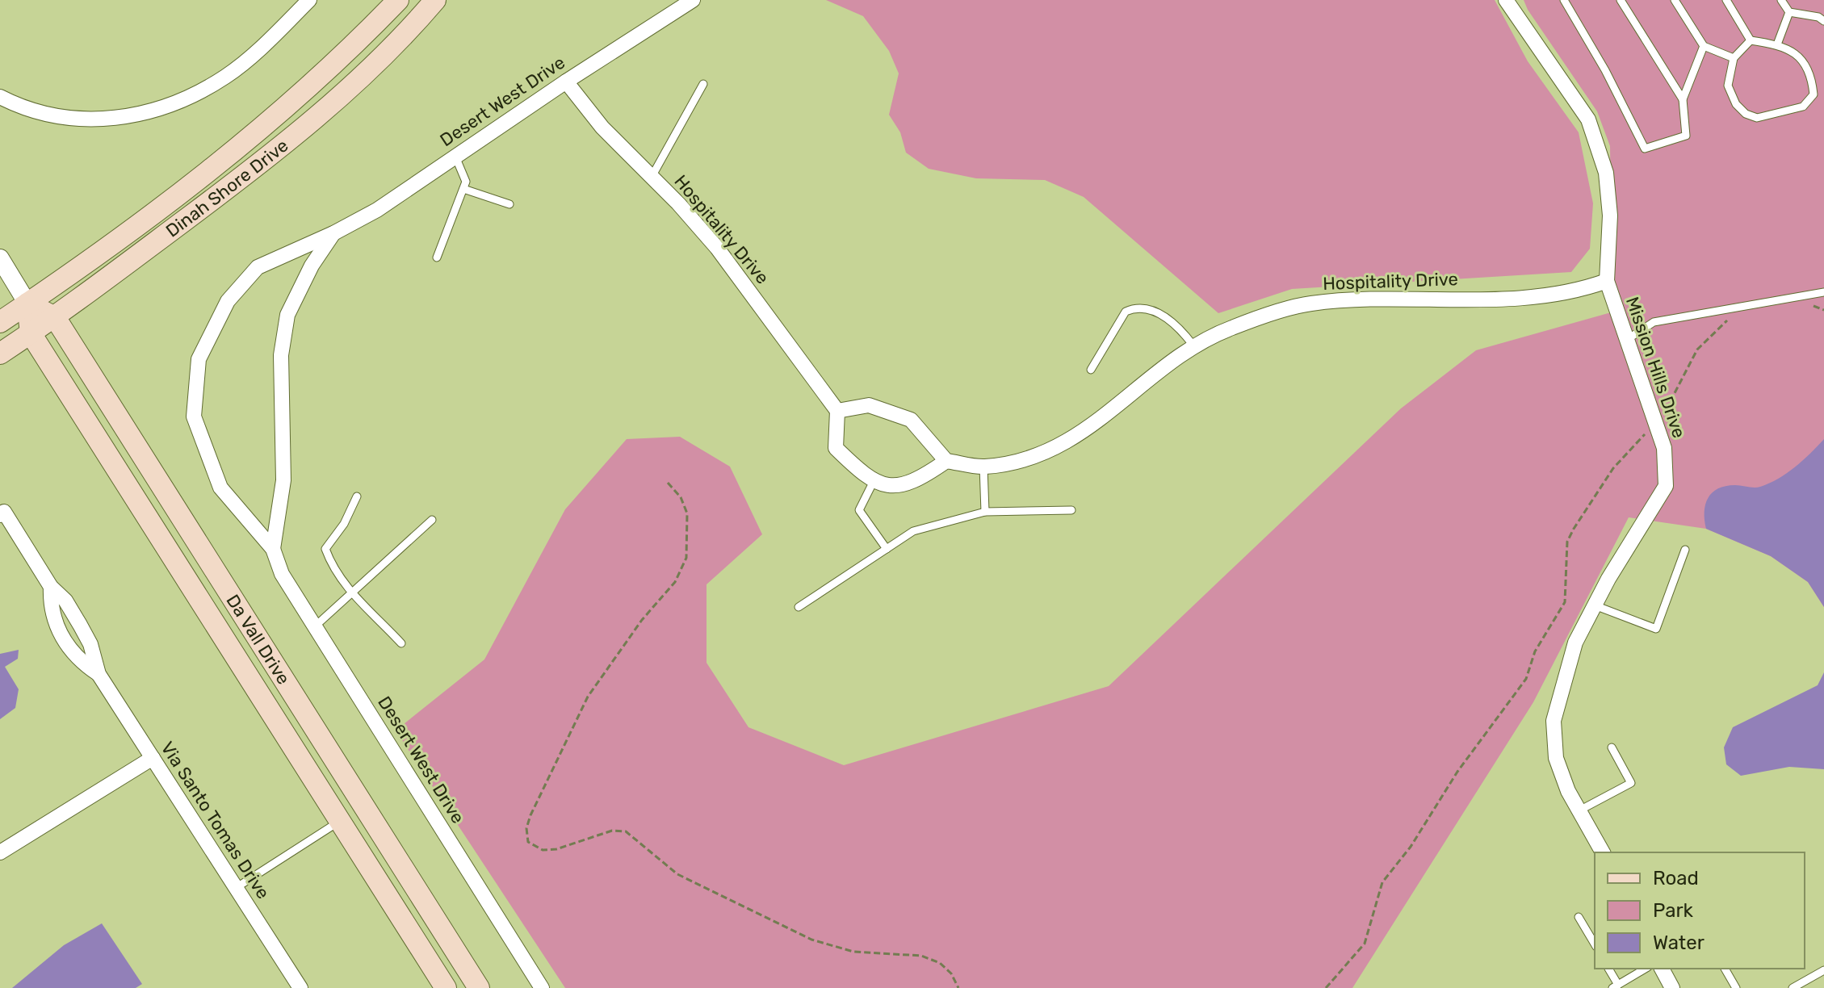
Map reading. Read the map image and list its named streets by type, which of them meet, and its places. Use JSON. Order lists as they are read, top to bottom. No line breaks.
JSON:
{"streets":{"main road":["Dinah Shore Drive","Da Vall Drive"],"street":["Desert West Drive","Hospitality Drive","Mission Hills Drive","Via Santo Tomas Drive"]},"crossings":[["Desert West Drive","Hospitality Drive"],["Dinah Shore Drive","Da Vall Drive"],["Hospitality Drive","Mission Hills Drive"]],"legend":["Road","Park","Water"]}
